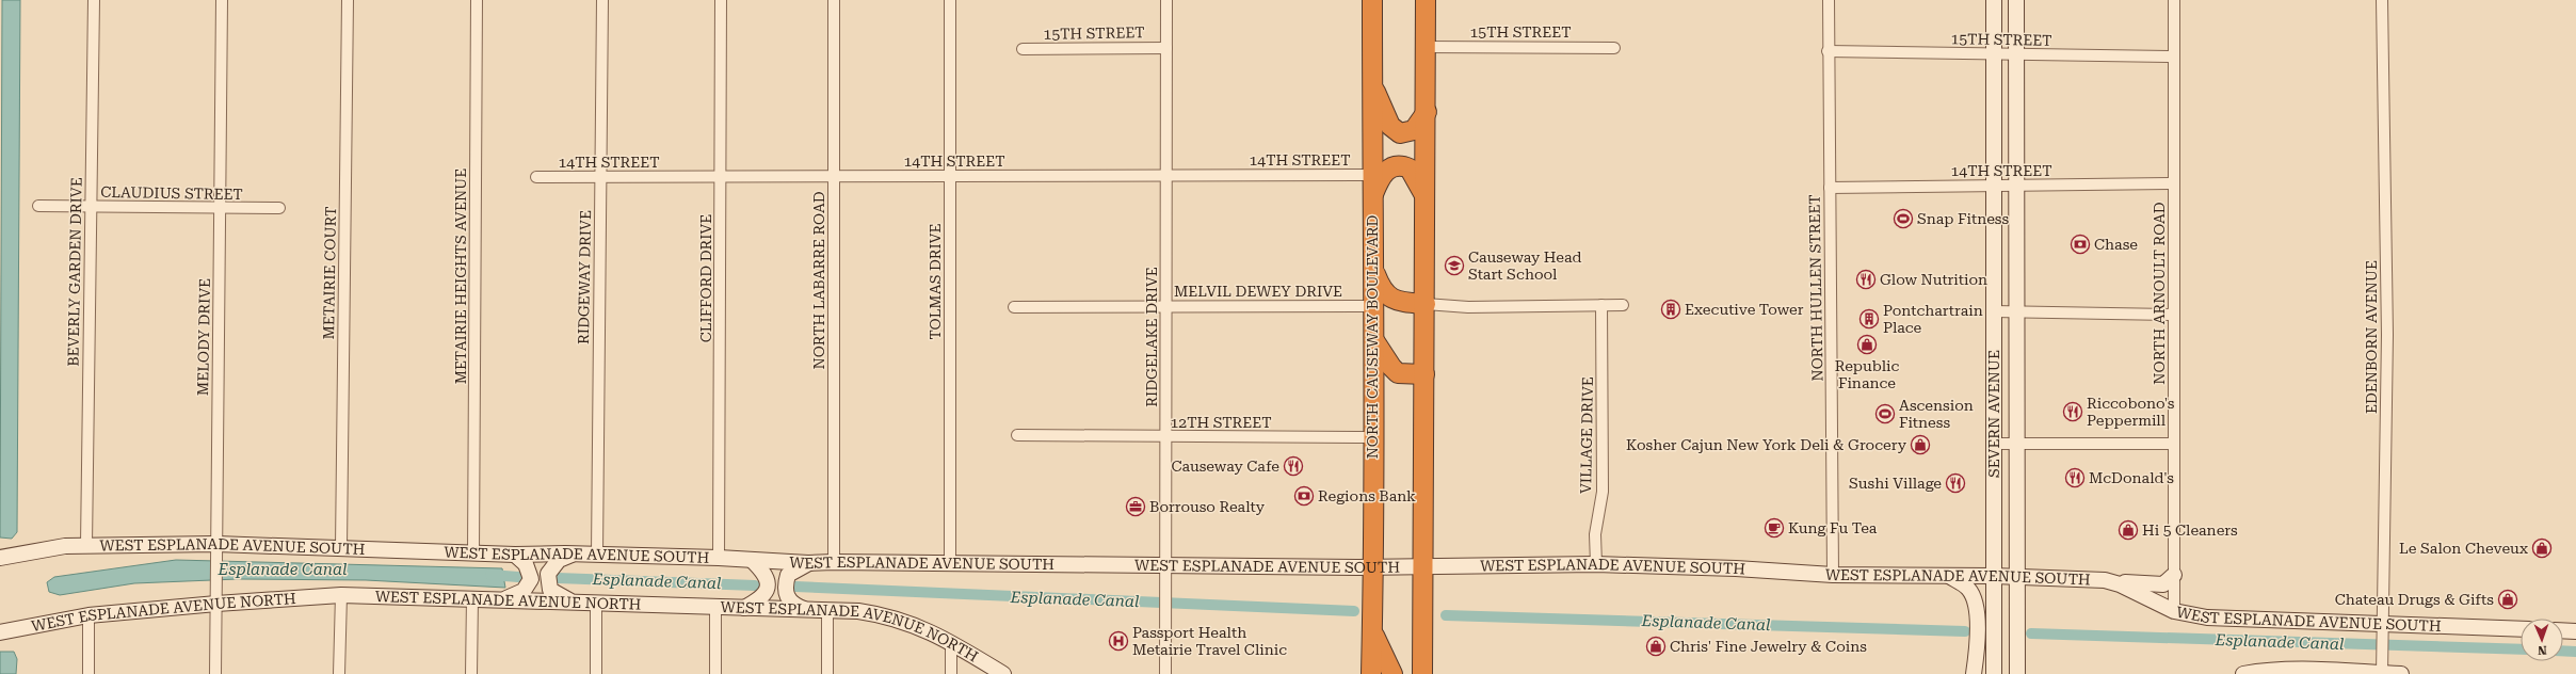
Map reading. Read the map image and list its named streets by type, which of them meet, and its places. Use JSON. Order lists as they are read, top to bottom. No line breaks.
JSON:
{"streets":{"highway":["NORTH CAUSEWAY BOULEVARD"],"main road":["SEVERN AVENUE","WEST ESPLANADE AVENUE SOUTH","WEST ESPLANADE AVENUE NORTH"],"street":["15TH STREET","14TH STREET","CLAUDIUS STREET","BEVERLY GARDEN DRIVE","METAIRIE COURT","METAIRIE HEIGHTS AVENUE","RIDGEWAY DRIVE","CLIFFORD DRIVE","NORTH LABARRE ROAD","TOLMAS DRIVE","NORTH HULLEN STREET","MELVIL DEWEY DRIVE","NORTH ARNOULT ROAD","MELODY DRIVE","RIDGELAKE DRIVE","EDENBORN AVENUE","12TH STREET","VILLAGE DRIVE"]},"crossings":[["15TH STREET","NORTH HULLEN STREET"],["15TH STREET","NORTH ARNOULT ROAD"],["15TH STREET","RIDGELAKE DRIVE"],["15TH STREET","SEVERN AVENUE"],["14TH STREET","RIDGEWAY DRIVE"],["14TH STREET","CLIFFORD DRIVE"],["14TH STREET","NORTH LABARRE ROAD"],["14TH STREET","TOLMAS DRIVE"],["14TH STREET","NORTH HULLEN STREET"],["14TH STREET","NORTH ARNOULT ROAD"],["14TH STREET","RIDGELAKE DRIVE"],["14TH STREET","NORTH CAUSEWAY BOULEVARD"],["14TH STREET","SEVERN AVENUE"],["CLAUDIUS STREET","BEVERLY GARDEN DRIVE"],["CLAUDIUS STREET","MELODY DRIVE"],["BEVERLY GARDEN DRIVE","WEST ESPLANADE AVENUE SOUTH"],["METAIRIE COURT","WEST ESPLANADE AVENUE SOUTH"],["METAIRIE HEIGHTS AVENUE","WEST ESPLANADE AVENUE SOUTH"],["RIDGEWAY DRIVE","WEST ESPLANADE AVENUE SOUTH"],["CLIFFORD DRIVE","WEST ESPLANADE AVENUE SOUTH"],["NORTH LABARRE ROAD","WEST ESPLANADE AVENUE SOUTH"],["TOLMAS DRIVE","WEST ESPLANADE AVENUE SOUTH"],["NORTH HULLEN STREET","WEST ESPLANADE AVENUE SOUTH"],["MELVIL DEWEY DRIVE","RIDGELAKE DRIVE"],["MELVIL DEWEY DRIVE","NORTH CAUSEWAY BOULEVARD"],["NORTH ARNOULT ROAD","WEST ESPLANADE AVENUE SOUTH"],["MELODY DRIVE","WEST ESPLANADE AVENUE SOUTH"],["MELODY DRIVE","WEST ESPLANADE AVENUE NORTH"],["RIDGELAKE DRIVE","12TH STREET"],["RIDGELAKE DRIVE","WEST ESPLANADE AVENUE SOUTH"],["NORTH CAUSEWAY BOULEVARD","12TH STREET"],["NORTH CAUSEWAY BOULEVARD","WEST ESPLANADE AVENUE SOUTH"],["EDENBORN AVENUE","WEST ESPLANADE AVENUE SOUTH"],["SEVERN AVENUE","WEST ESPLANADE AVENUE SOUTH"],["VILLAGE DRIVE","WEST ESPLANADE AVENUE SOUTH"]],"water":["Esplanade Canal"],"places":{"sports":["Snap Fitness","Ascension Fitness"],"bank":["Chase","Regions Bank"],"school or university":["Causeway Head Start School"],"restaurant":["Glow Nutrition","Riccobono's Peppermill","Causeway Cafe","McDonald's","Sushi Village"],"building":["Executive Tower","Pontchartrain Place"],"shop":["Republic Finance","Kosher Cajun New York Deli & Grocery","Hi 5 Cleaners","Le Salon Cheveux","Chateau Drugs & Gifts","Chris' Fine Jewelry & Coins"],"office":["Borrouso Realty"],"cafe":["Kung Fu Tea"],"hospital":["Passport Health Metairie Travel Clinic"]},"north":"bottom"}
